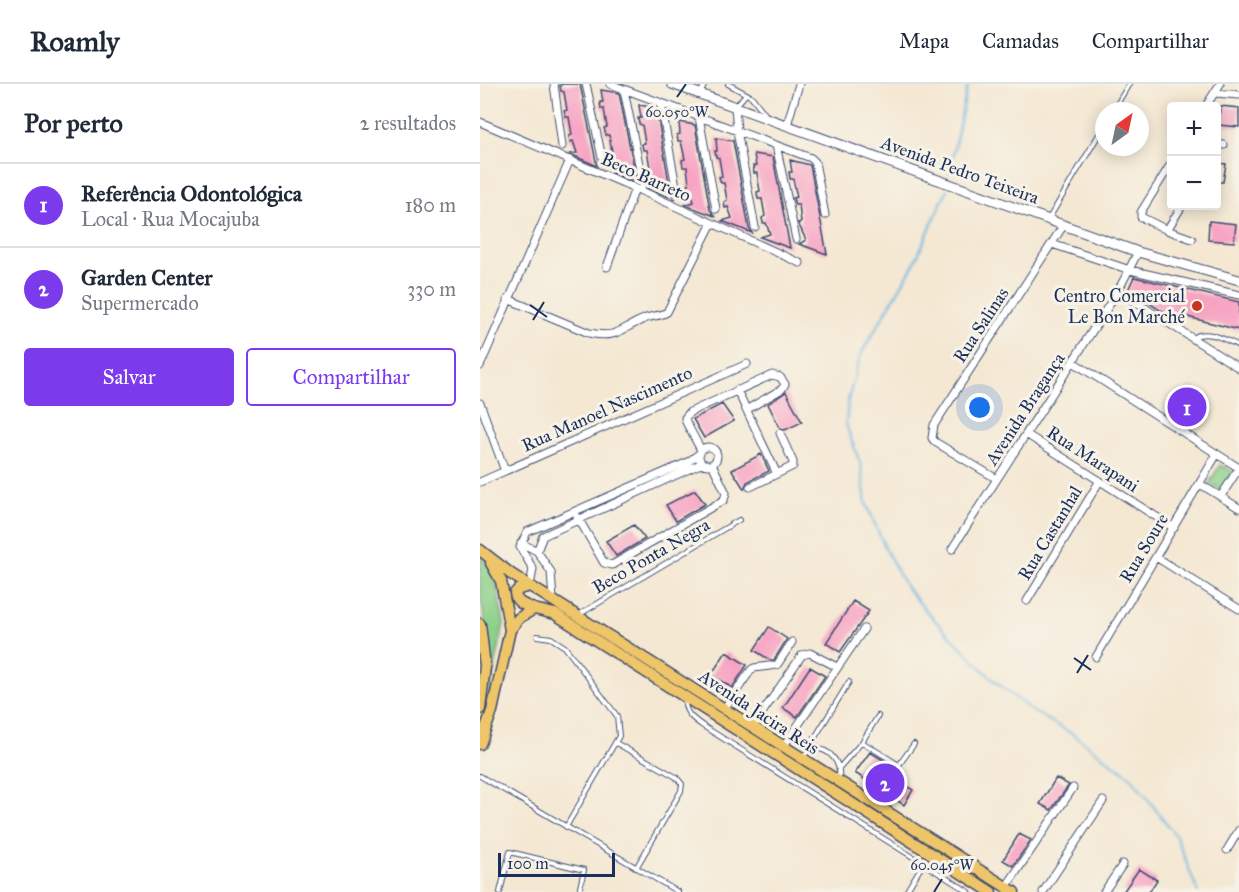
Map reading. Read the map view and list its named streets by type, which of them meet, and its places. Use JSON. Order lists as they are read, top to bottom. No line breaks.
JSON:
{"streets":{"main road":["Avenida Jacira Reis"],"street":["Avenida Pedro Teixeira","Beco Barreto","Rua Salinas","Rua Manoel Nascimento","Avenida Bragança","Rua Marapani","Rua Castanhal","Rua Soure"],"lane":["Beco Ponta Negra"]},"crossings":[["Avenida Pedro Teixeira","Rua Salinas"],["Avenida Pedro Teixeira","Avenida Bragança"],["Rua Salinas","Avenida Bragança"],["Avenida Bragança","Rua Marapani"],["Rua Marapani","Rua Castanhal"],["Rua Marapani","Rua Soure"],["Beco Ponta Negra","Avenida Jacira Reis"]],"places":["Centro Comercial Le Bon Marché"],"scale_bar":"100 m","north":"top right","page":{"header":"Roamly","nav":["Mapa","Camadas","Compartilhar"],"heading":["Por perto","2 resultados"],"map_buttons":["+","−"],"list":[{"mark":"1","name":"Referência Odontológica","note":"Local · Rua Mocajuba","value":"180 m"},{"mark":"2","name":"Garden Center","note":"Supermercado","value":"330 m"}],"buttons":["Salvar","Compartilhar"],"pins":["1","2"],"scale":"100 m"},"coordinates":["60.050°W","60.045°W"]}
